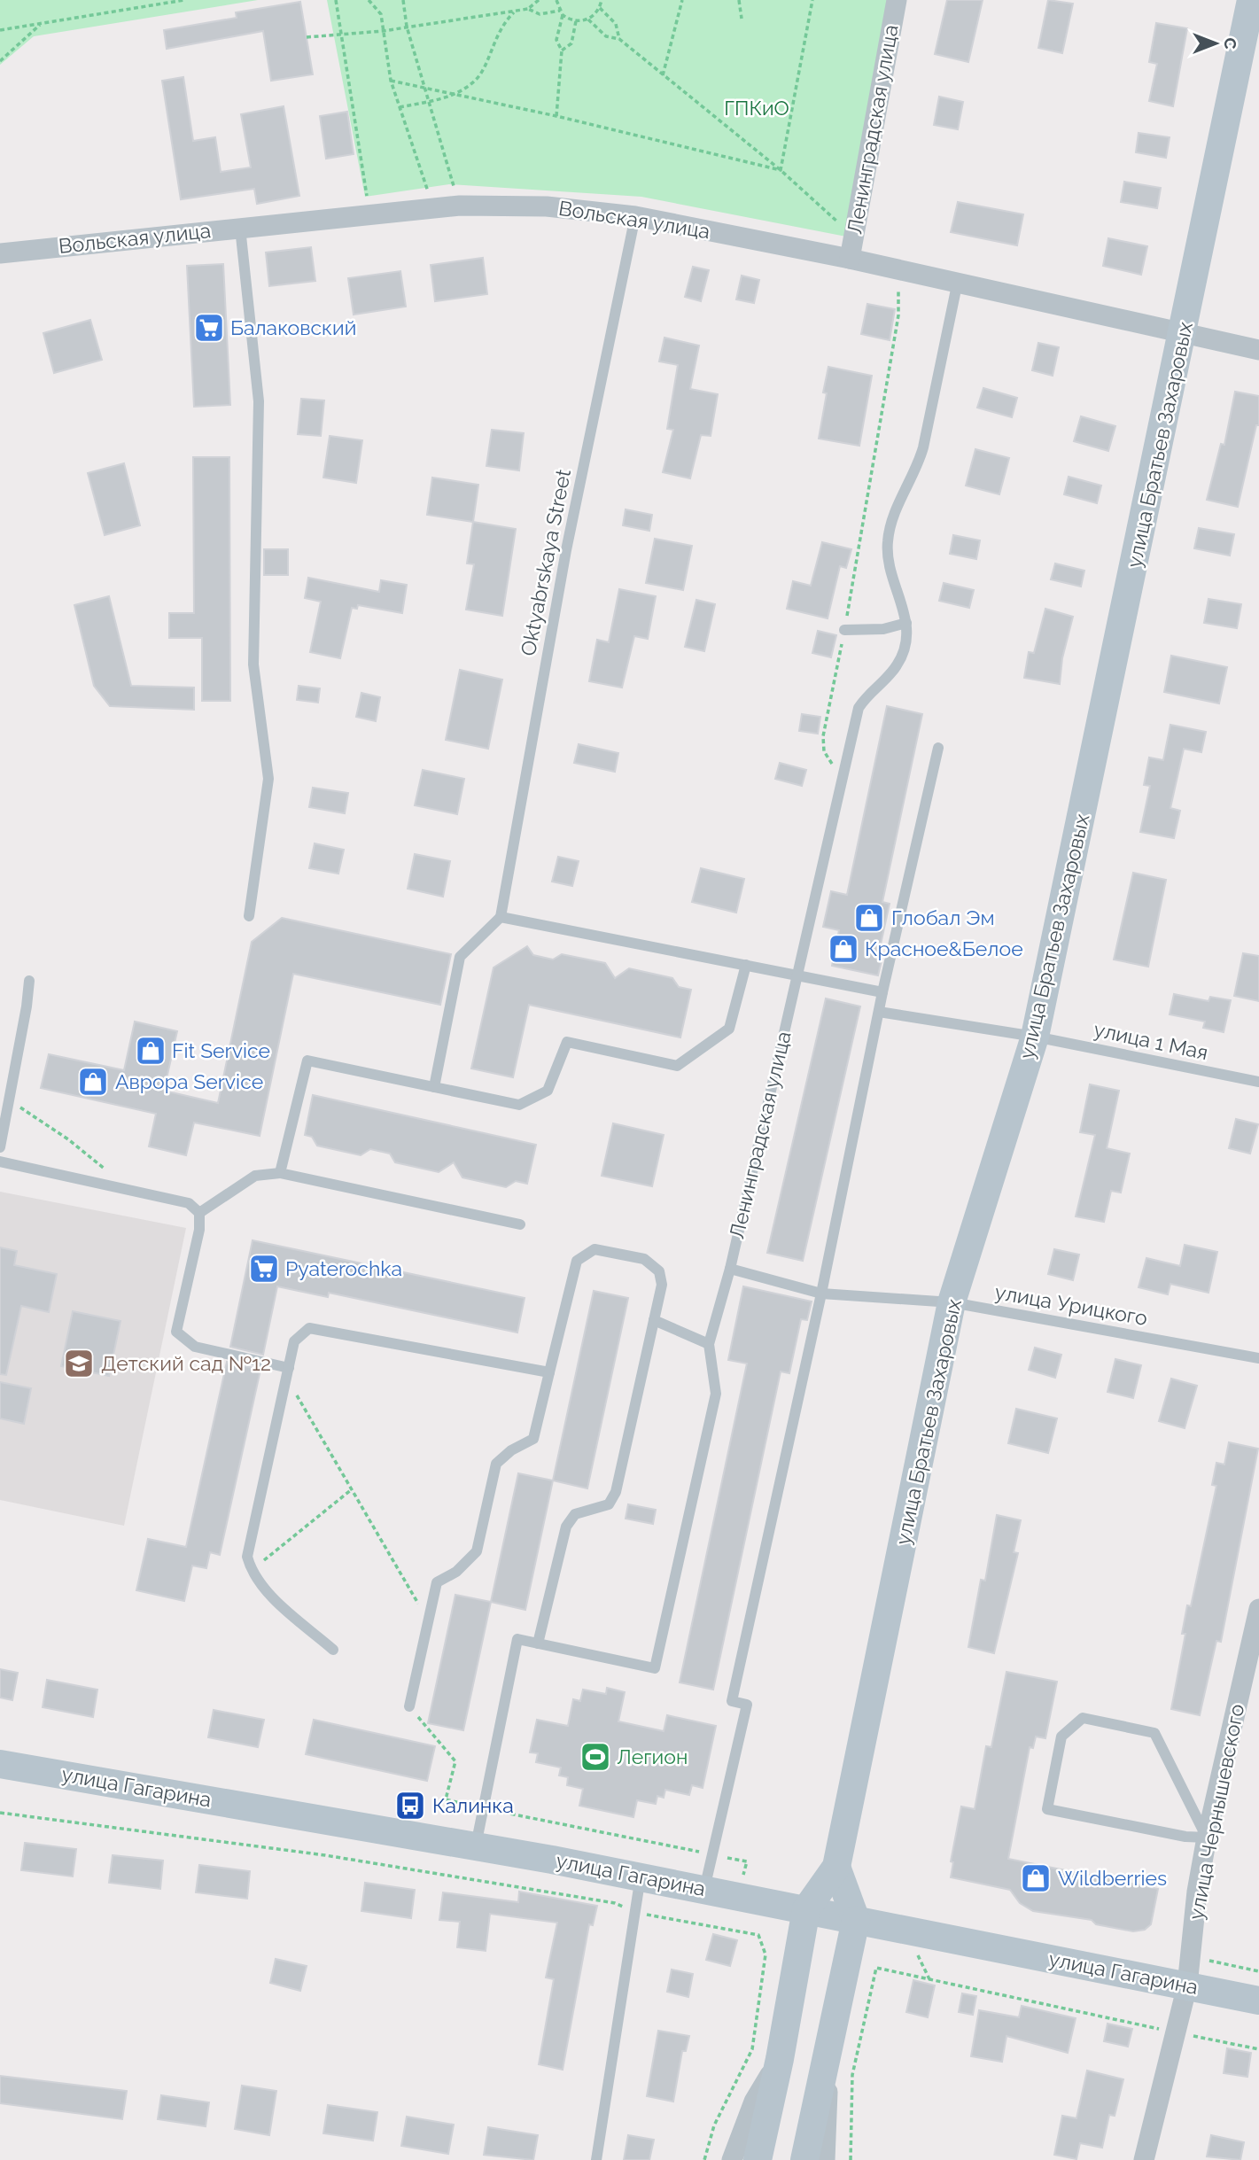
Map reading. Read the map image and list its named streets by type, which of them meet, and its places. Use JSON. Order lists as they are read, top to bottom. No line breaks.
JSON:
{"streets":{"main road":["улица Братьев Захаровых","улица Гагарина"],"street":["Ленинградская улица","Вольская улица","улица Чернышевского"],"lane":["Oktyabrskaya Street","улица 1 Мая","улица Урицкого"]},"crossings":[["Ленинградская улица","Вольская улица"],["Ленинградская улица","улица Урицкого"],["Ленинградская улица","улица Гагарина"],["Вольская улица","улица Братьев Захаровых"],["Вольская улица","Oktyabrskaya Street"],["улица Братьев Захаровых","улица 1 Мая"],["улица Братьев Захаровых","улица Урицкого"],["улица Братьев Захаровых","улица Гагарина"],["улица Гагарина","улица Чернышевского"]],"parks":["ГПКиО"],"places":{"supermarket":["Балаковский","Pyaterochka"],"shop":["Глобал Эм","Красное&Белое","Fit Service","Аврора Service","Wildberries"],"school or university":["Детский сад №12"],"sports":["Легион"],"bus stop":["Калинка"]},"north":"right"}
